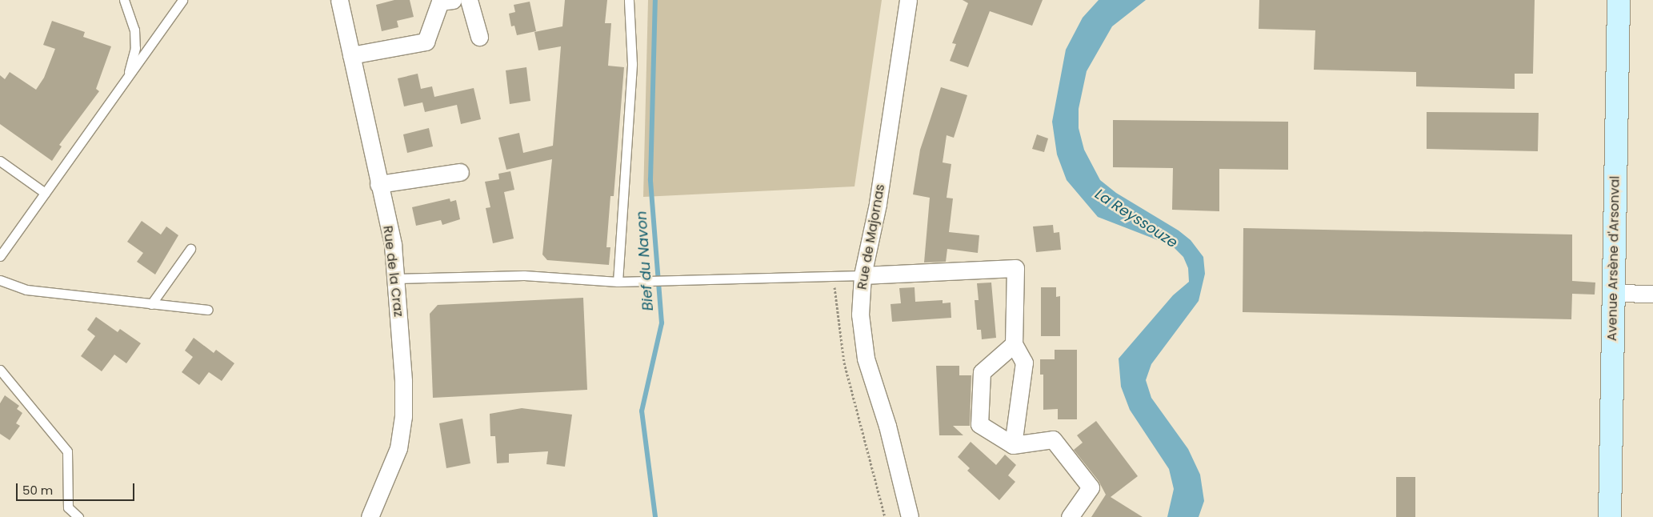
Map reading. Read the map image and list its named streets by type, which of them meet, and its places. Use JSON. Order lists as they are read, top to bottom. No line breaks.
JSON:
{"streets":{"street":["Rue de Majornas","Avenue Arsène d'Arsonval","Rue de la Craz"]},"water":["La Reyssouze","Bief du Navon"],"scale_bar":"50 m"}
